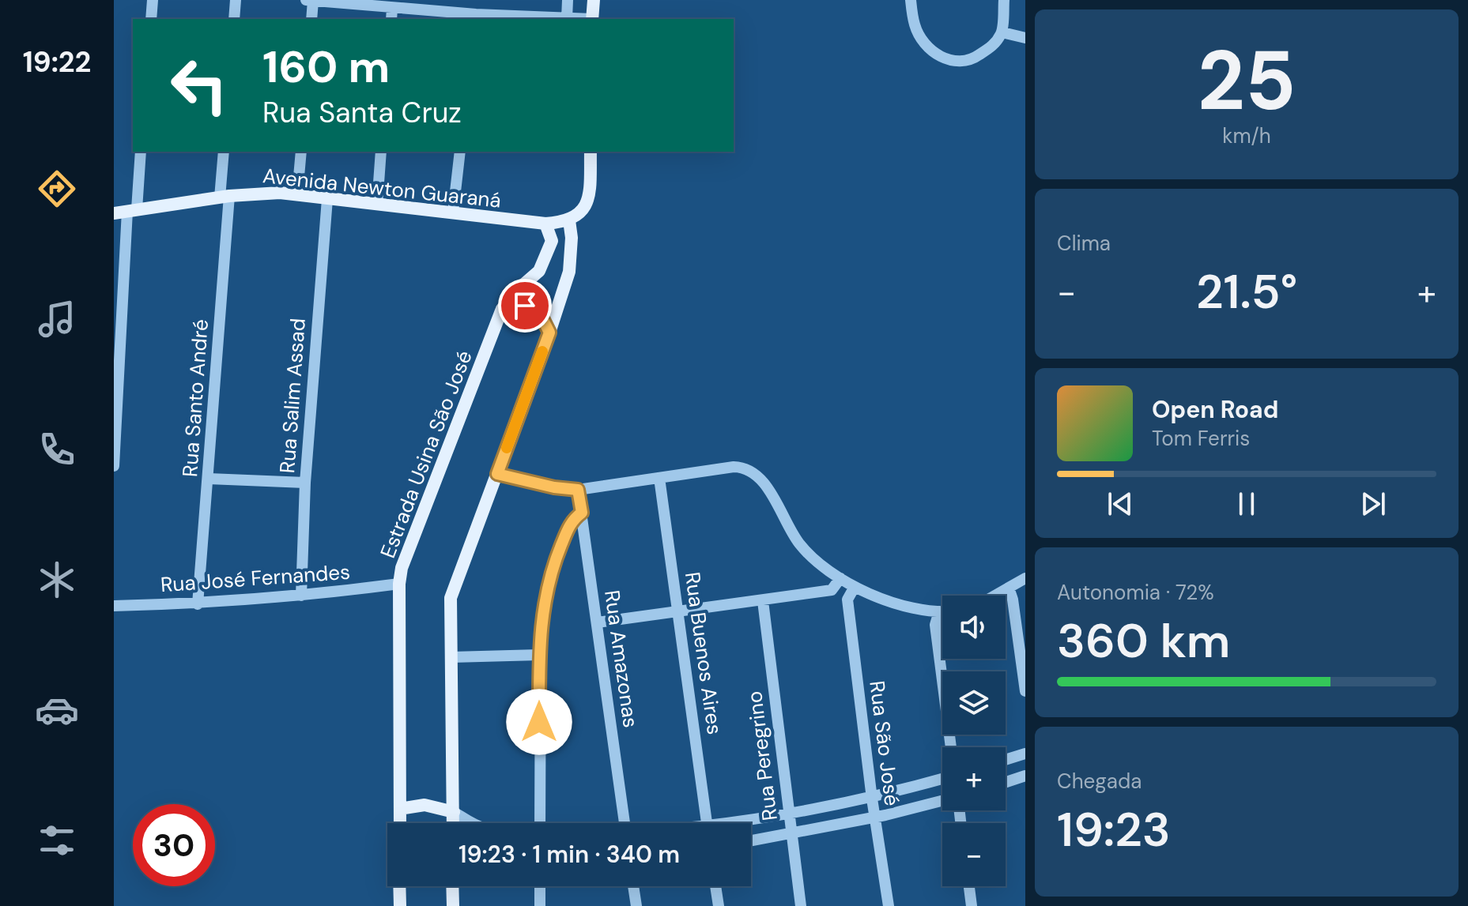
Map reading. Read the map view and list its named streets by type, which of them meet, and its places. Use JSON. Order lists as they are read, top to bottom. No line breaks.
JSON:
{"streets":{"main road":["Avenida Newton Guaraná","Estrada Usina São José"],"street":["Rua Salim Assad","Rua Santo André","Rua José Fernandes","Rua Buenos Aires","Rua Amazonas","Rua São José","Rua Peregrino"]},"crossings":[["Avenida Newton Guaraná","Rua Salim Assad"],["Avenida Newton Guaraná","Rua Santo André"],["Avenida Newton Guaraná","Estrada Usina São José"],["Rua Salim Assad","Rua José Fernandes"],["Rua Santo André","Rua José Fernandes"],["Estrada Usina São José","Rua José Fernandes"]],"page":{"tabs":"19:22","tile":[["25","km/h"],"Clima",["Autonomia · 72%","360 km"],["Chegada","19:23"]],"turn":["160 m","Rua Santa Cruz"],"heat":["−","21.5°","+"],"song":["Open Road","Tom Ferris"],"map_buttons":["+","−"],"limit":"30","trip":"19:23 · 1 min · 340 m"}}
